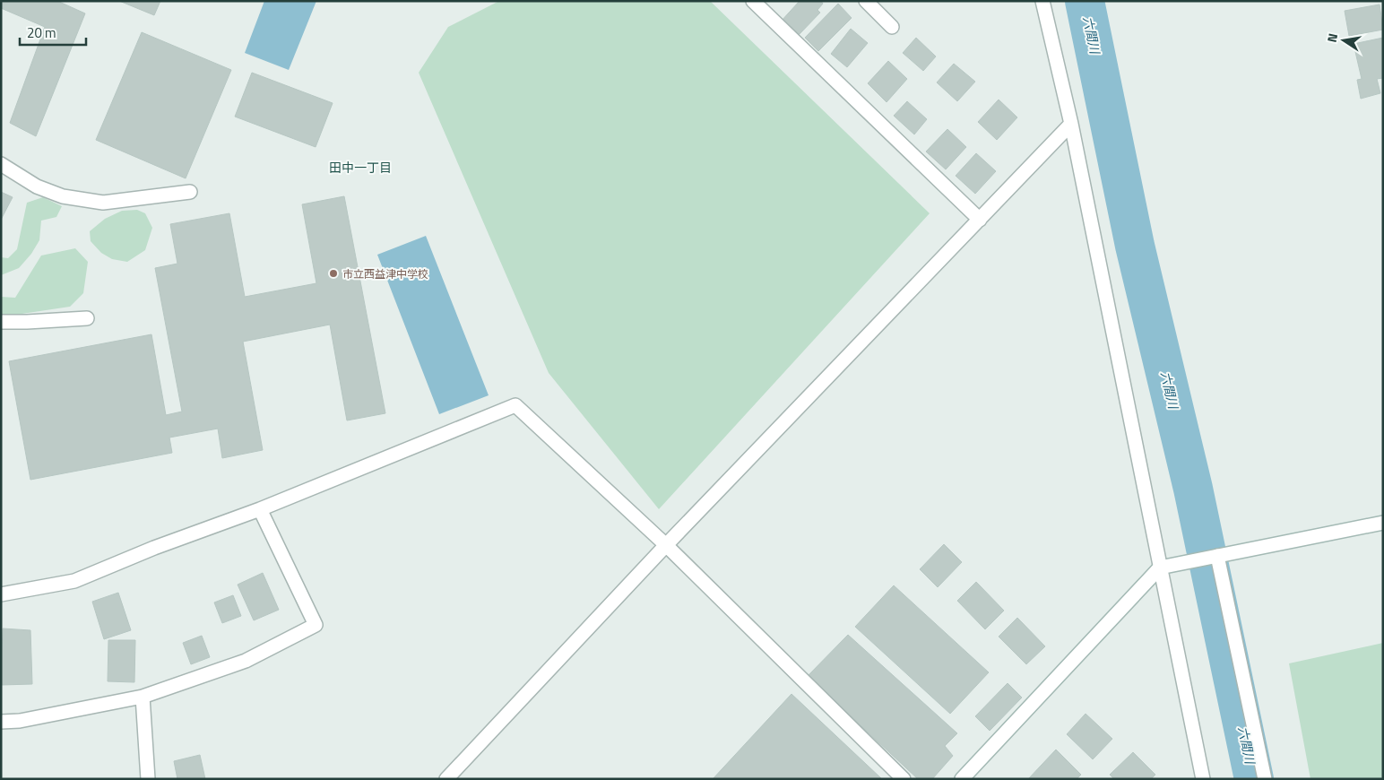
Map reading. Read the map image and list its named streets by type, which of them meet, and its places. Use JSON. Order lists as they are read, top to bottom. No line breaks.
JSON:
{"districts":["田中一丁目"],"water":["六間川"],"places":["市立西益津中学校"],"scale_bar":"20 m","north":"left"}
